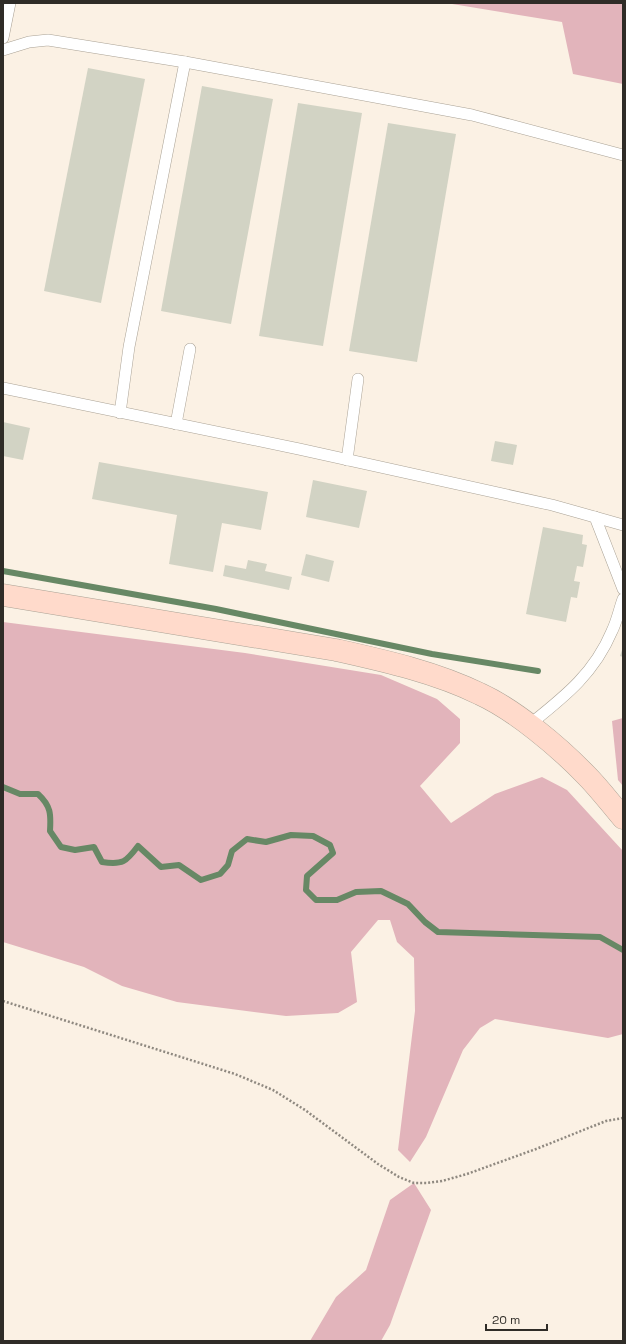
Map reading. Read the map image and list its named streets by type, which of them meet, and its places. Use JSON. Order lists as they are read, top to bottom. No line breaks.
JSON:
{"scale_bar":"20 m"}
